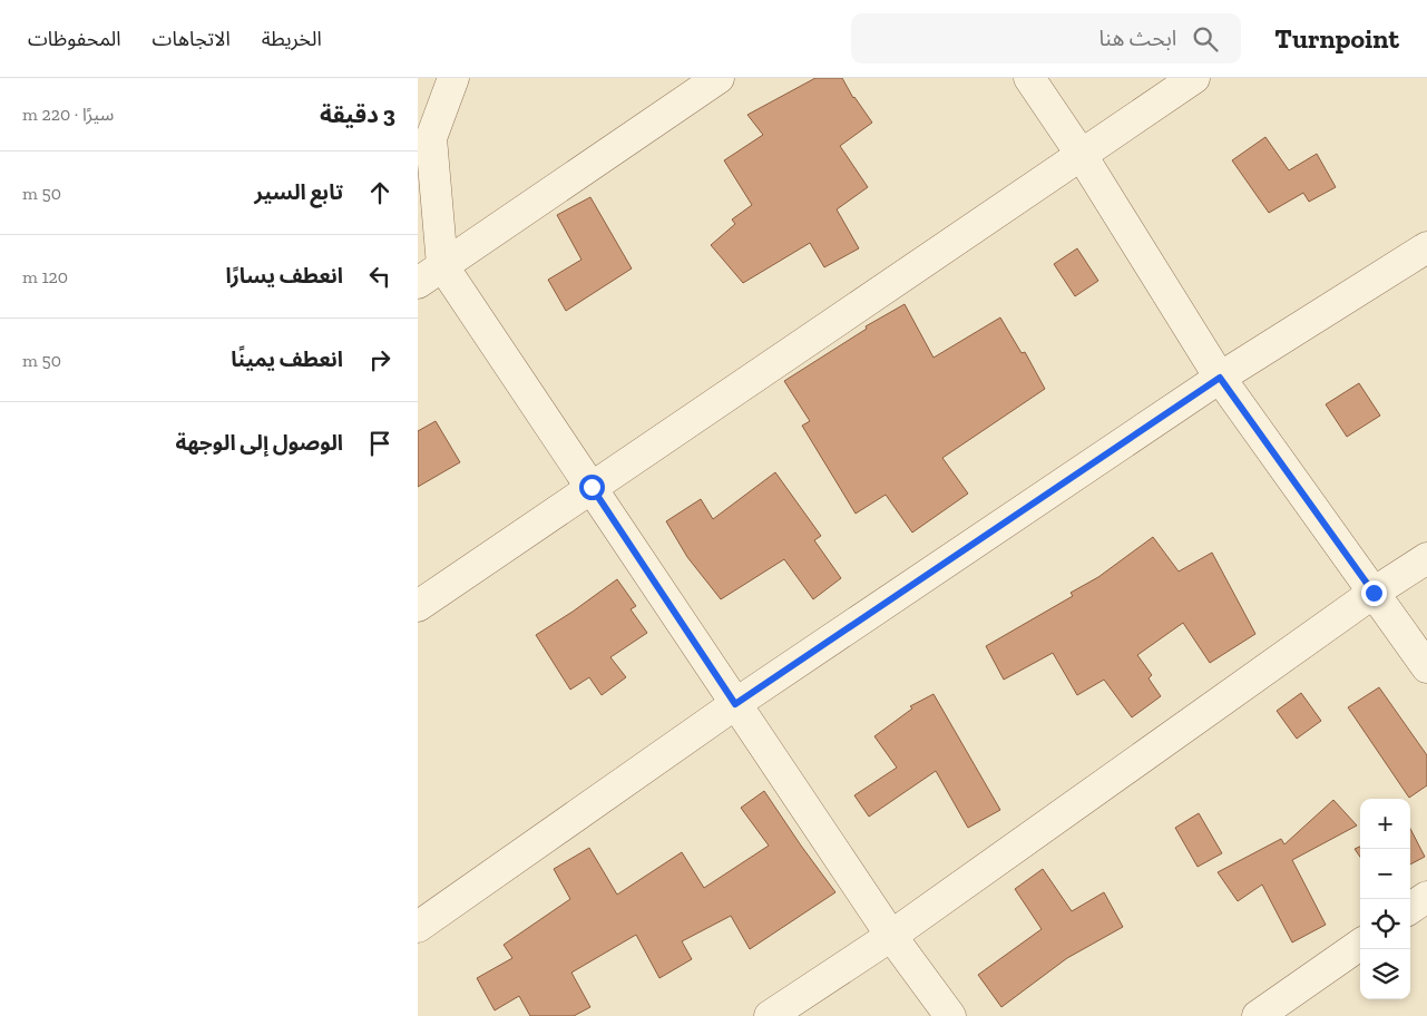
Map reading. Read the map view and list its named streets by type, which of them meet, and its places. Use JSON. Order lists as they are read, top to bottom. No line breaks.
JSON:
{"page":{"header":"Turnpoint","search":"ابحث هنا","nav":["الخريطة","الاتجاهات","المحفوظات"],"heading":["3 دقيقة","سيرًا · 220 m"],"list":[["تابع السير","50 m"],["انعطف يسارًا","120 m"],["انعطف يمينًا","50 m"],"الوصول إلى الوجهة"],"map_buttons":["+","−"]}}
